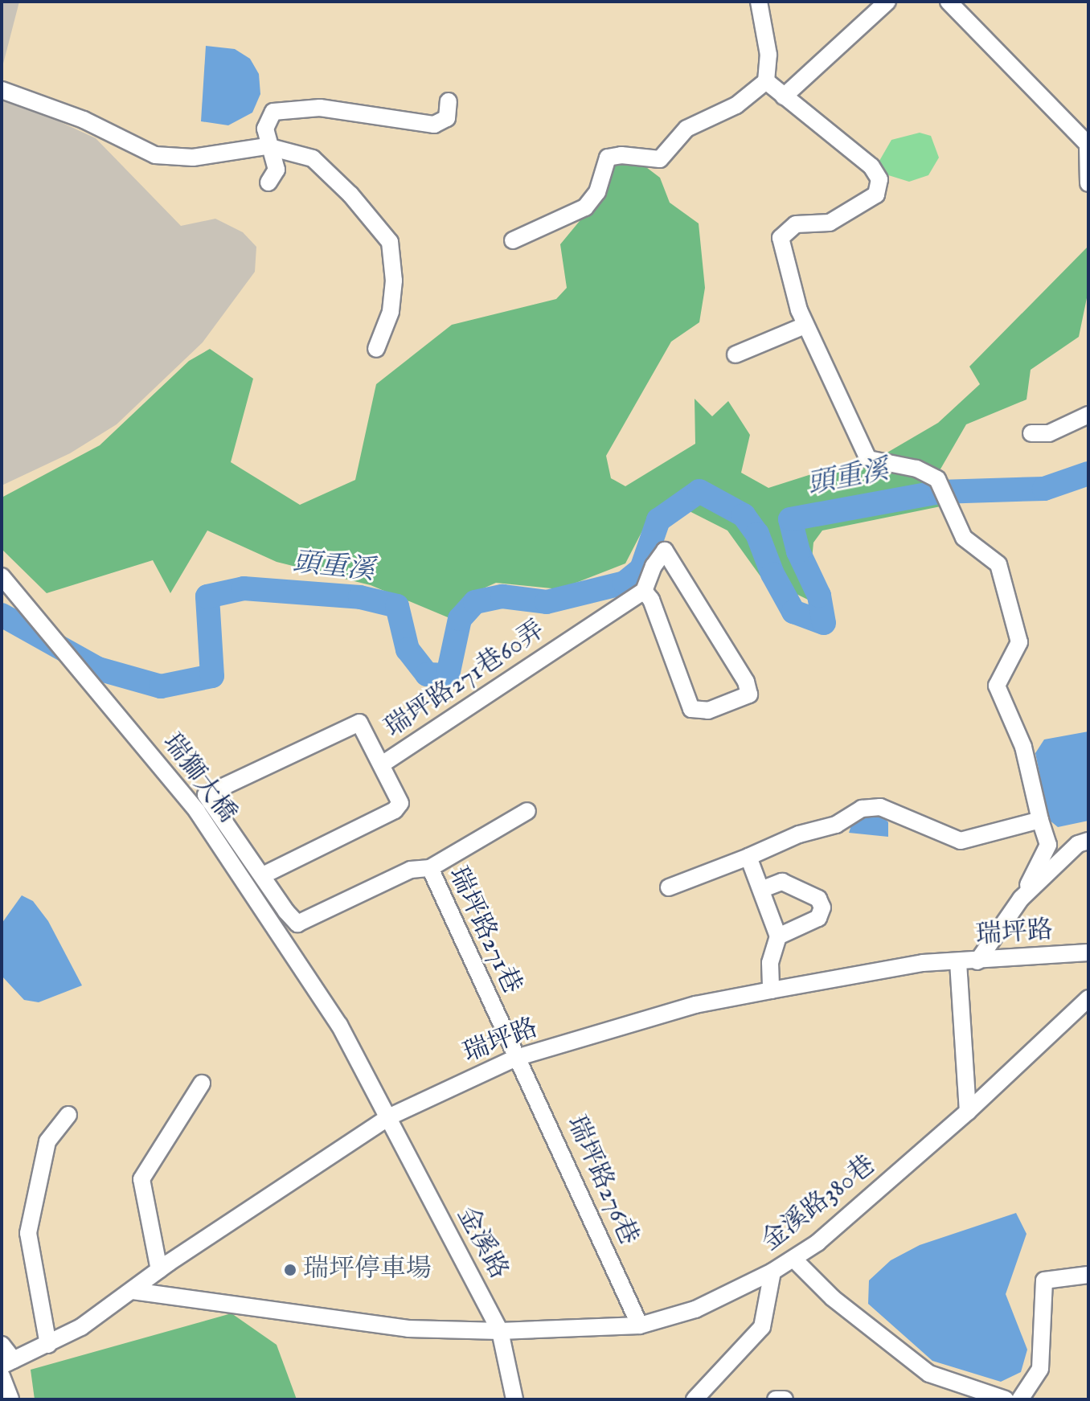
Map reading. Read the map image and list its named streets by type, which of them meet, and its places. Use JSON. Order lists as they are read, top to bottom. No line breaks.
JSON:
{"streets":{"street":["瑞坪路271巷60弄","瑞獅大橋","瑞坪路271巷","瑞坪路","瑞坪路276巷","金溪路380巷","金溪路"]},"crossings":[["瑞坪路271巷60弄","瑞坪路271巷"],["瑞獅大橋","瑞坪路"],["瑞獅大橋","金溪路"],["瑞坪路271巷","瑞坪路"],["瑞坪路271巷","瑞坪路276巷"],["瑞坪路","瑞坪路276巷"],["瑞坪路","金溪路380巷"],["瑞坪路","金溪路"],["瑞坪路276巷","金溪路380巷"],["金溪路380巷","金溪路"]],"water":["頭重溪"],"places":["瑞坪停車場"]}
